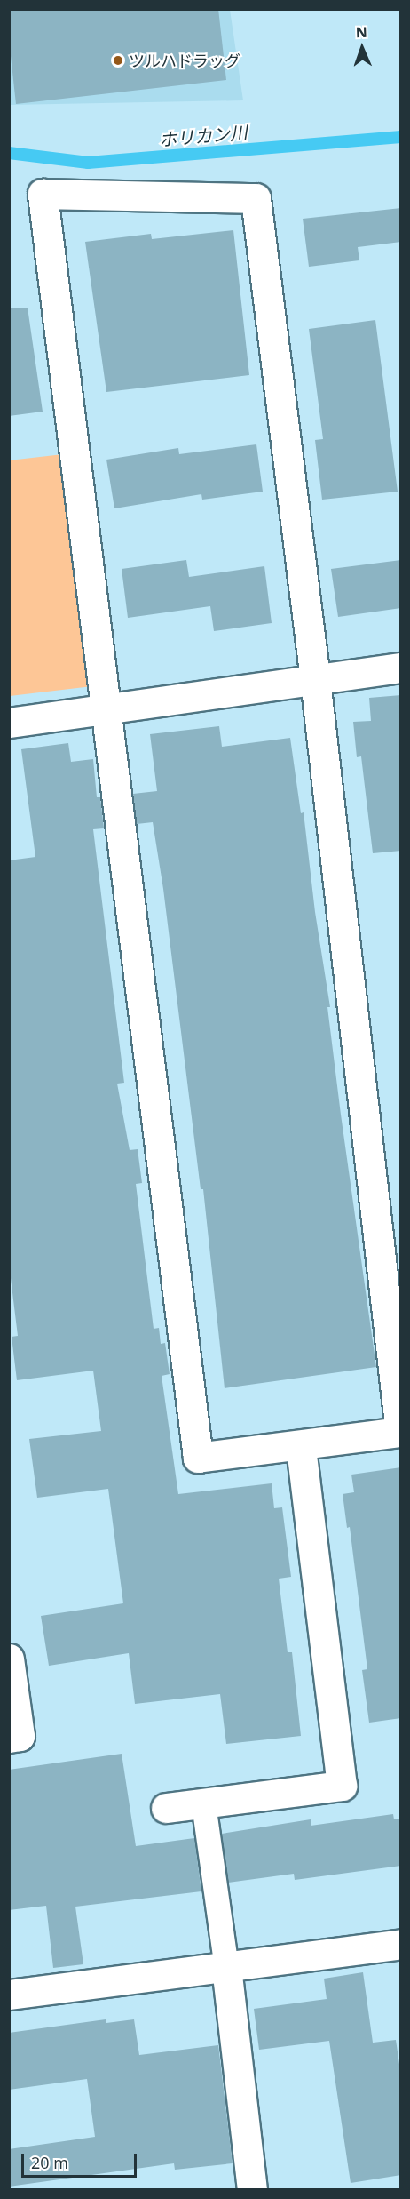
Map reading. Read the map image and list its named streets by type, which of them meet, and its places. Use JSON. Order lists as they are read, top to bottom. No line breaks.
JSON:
{"water":["ホリカン川"],"places":["ツルハドラッグ"],"scale_bar":"20 m","north":"top"}
